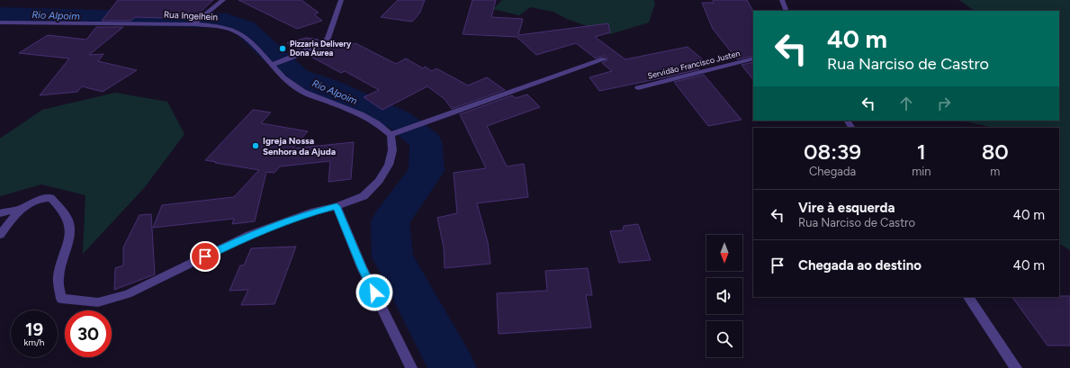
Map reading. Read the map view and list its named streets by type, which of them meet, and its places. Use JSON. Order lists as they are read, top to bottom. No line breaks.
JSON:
{"streets":{"street":["Rua Ingelhein","Servidão Francisco Justen"]},"water":["Rio Alpoim"],"places":["Pizzaria Delivery Dona Áurea","Igreja Nossa Senhora da Ajuda"],"north":"bottom","page":{"turn":["40 m","Rua Narciso de Castro"],"eta":["08:39","Chegada","1","min","80","m"],"list":[{"name":"Vire à esquerda","note":"Rua Narciso de Castro","value":"40 m"},{"name":"Chegada ao destino","value":"40 m"}],"speed":"19 km/h","limit":"30"}}
